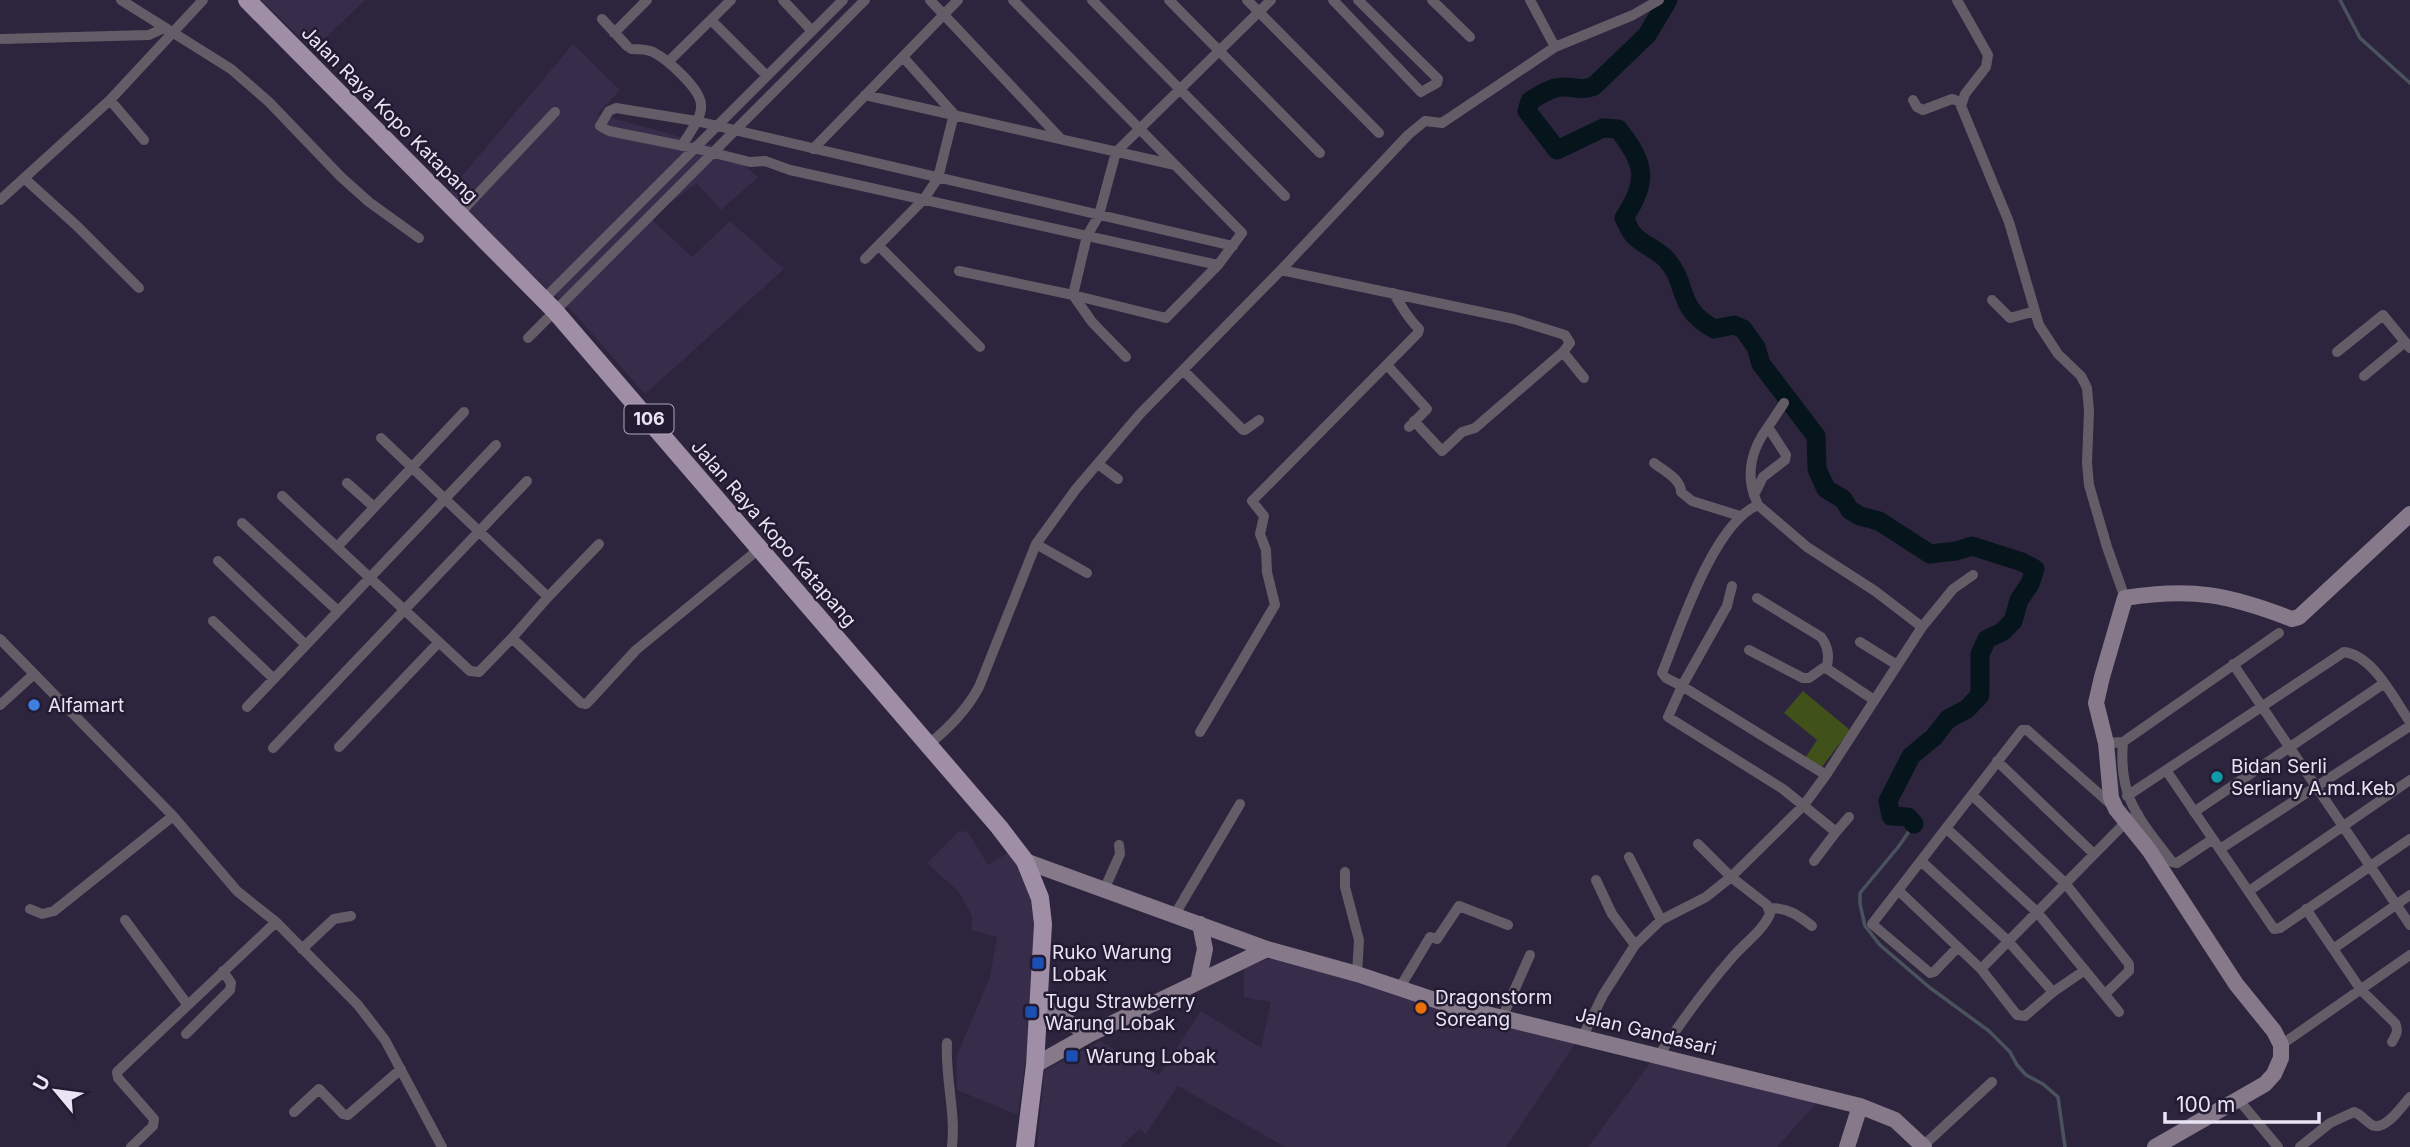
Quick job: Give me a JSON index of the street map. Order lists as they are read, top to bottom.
{
  "streets": {
    "main road": ["Jalan Raya Kopo Katapang", "106"],
    "street": ["Jalan Gandasari"]
  },
  "crossings": [
    ["Jalan Raya Kopo Katapang", "106"],
    ["Jalan Raya Kopo Katapang", "Jalan Gandasari"],
    ["106", "Jalan Gandasari"]
  ],
  "places": {
    "other": ["Alfamart", "Bidan Serli Serliany A.md.Keb", "Dragonstorm Soreang"],
    "transit": ["Ruko Warung Lobak", "Tugu Strawberry Warung Lobak", "Warung Lobak"]
  },
  "scale_bar": "100 m",
  "north": "top left"
}
